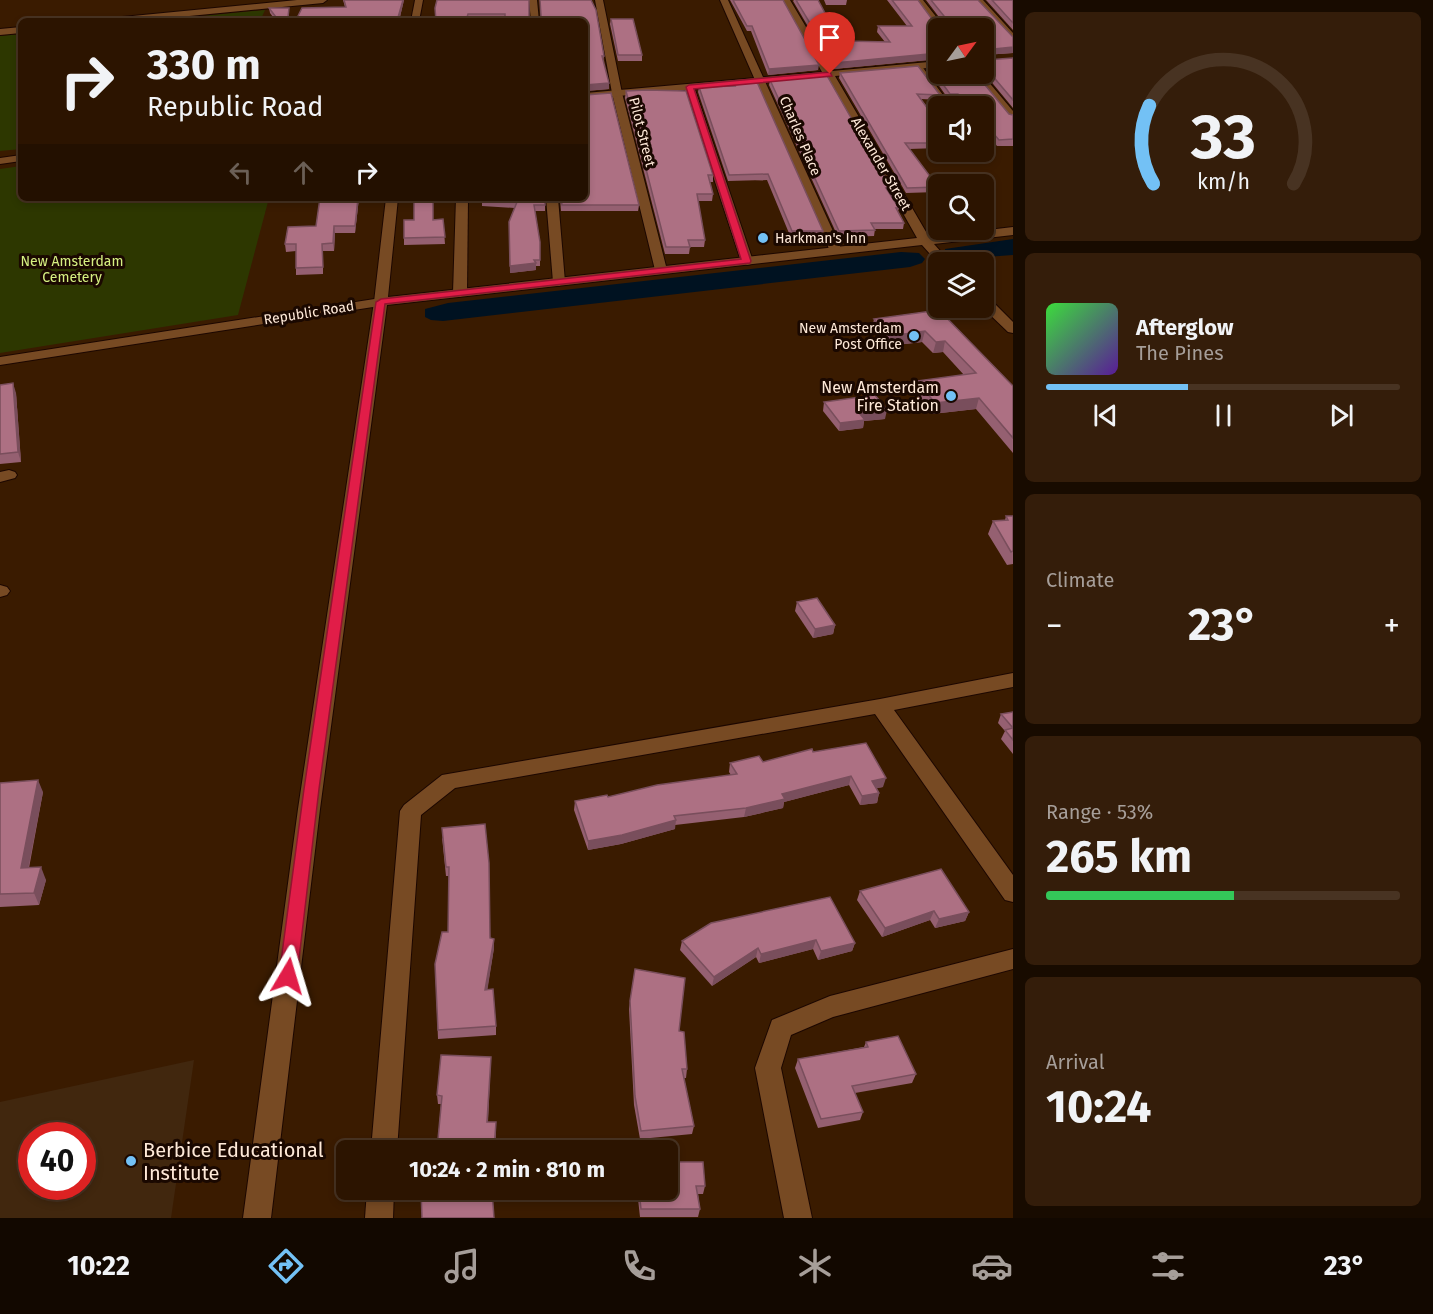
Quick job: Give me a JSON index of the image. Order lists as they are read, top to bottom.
{
  "streets": {
    "street": [
      "Pilot Street",
      "Charles Place",
      "Alexander Street",
      "Republic Road"
    ]
  },
  "crossings": [
    ["Pilot Street", "Republic Road"],
    ["Charles Place", "Republic Road"],
    ["Alexander Street", "Republic Road"]
  ],
  "parks": ["New Amsterdam Cemetery"],
  "places": [
    "Harkman's Inn",
    "New Amsterdam Post Office",
    "New Amsterdam Fire Station",
    "Berbice Educational Institute"
  ],
  "north": "top right",
  "page": {
    "turn": ["330 m", "Republic Road"],
    "song": ["Afterglow", "The Pines"],
    "tile": [
      "Climate",
      ["Range · 53%", "265 km"],
      ["Arrival", "10:24"]
    ],
    "heat": ["−", "23°", "+"],
    "limit": "40",
    "trip": "10:24 · 2 min · 810 m",
    "tabs": ["10:22", "23°"],
    "gauge": ["33", "km/h"]
  }
}
